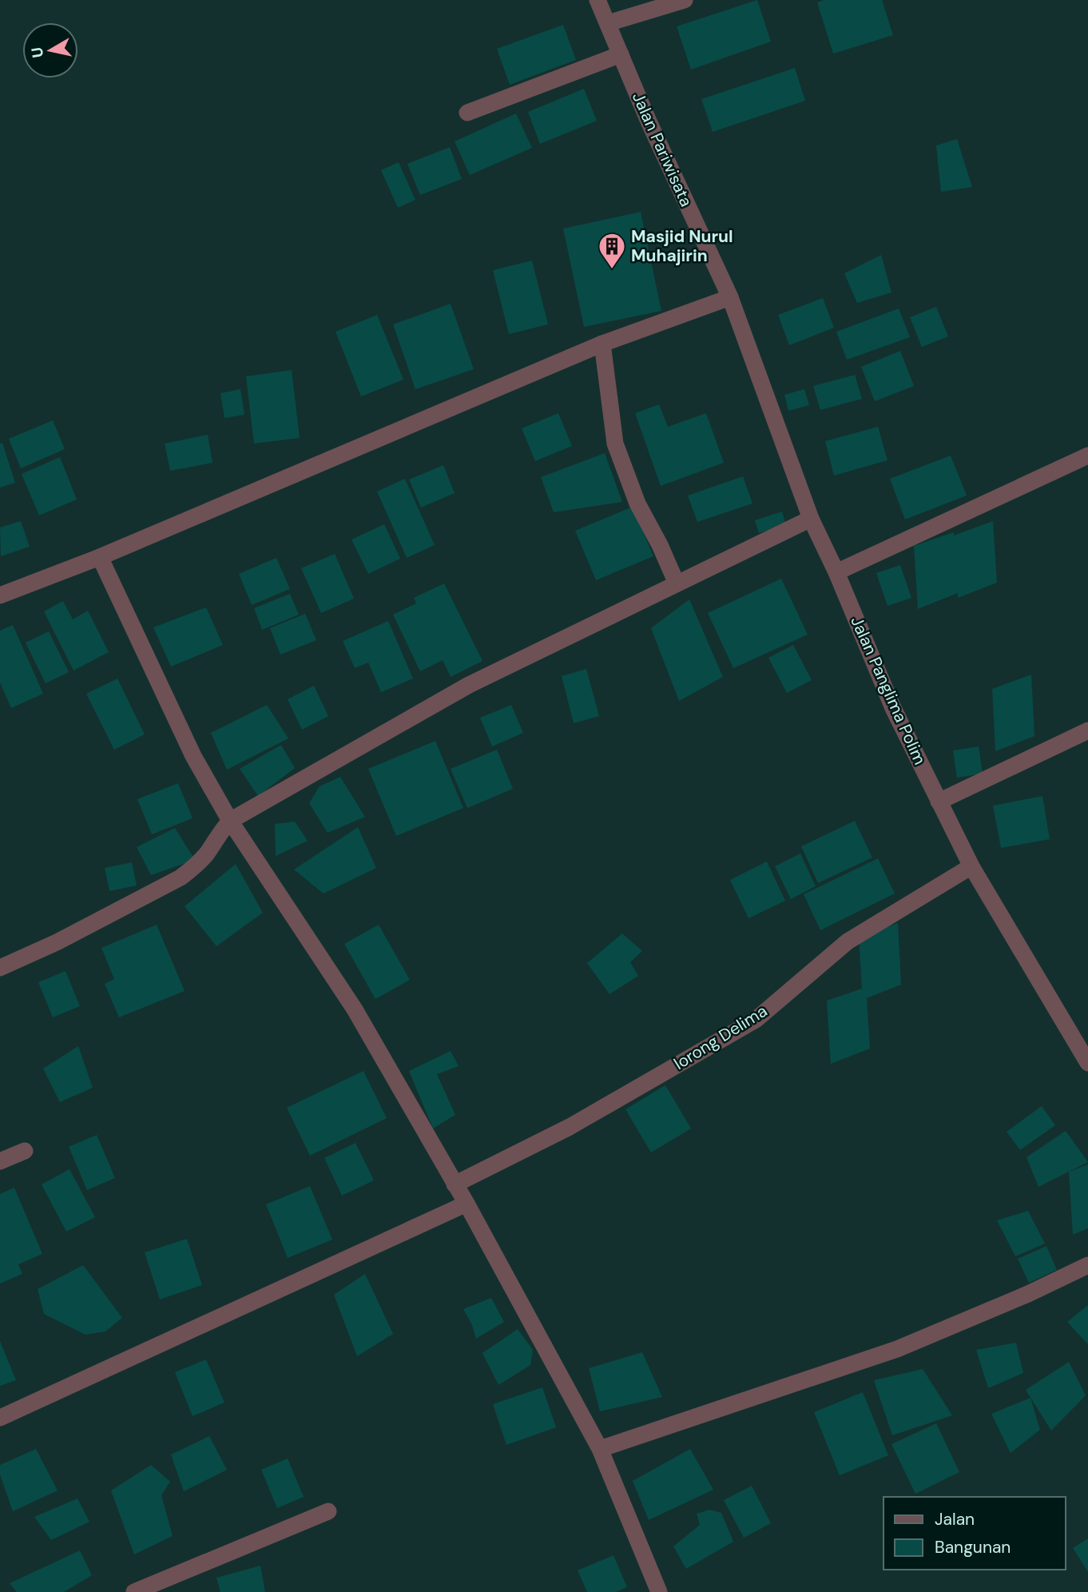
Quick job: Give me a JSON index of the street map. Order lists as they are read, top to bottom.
{
  "streets": {
    "street": ["Jalan Pariwisata", "Jalan Panglima Polim", "lorong Delima"]
  },
  "crossings": [
    ["Jalan Pariwisata", "Jalan Panglima Polim"],
    ["Jalan Panglima Polim", "lorong Delima"]
  ],
  "places": {
    "building": ["Masjid Nurul Muhajirin"]
  },
  "legend": ["Jalan", "Bangunan"],
  "north": "left"
}
